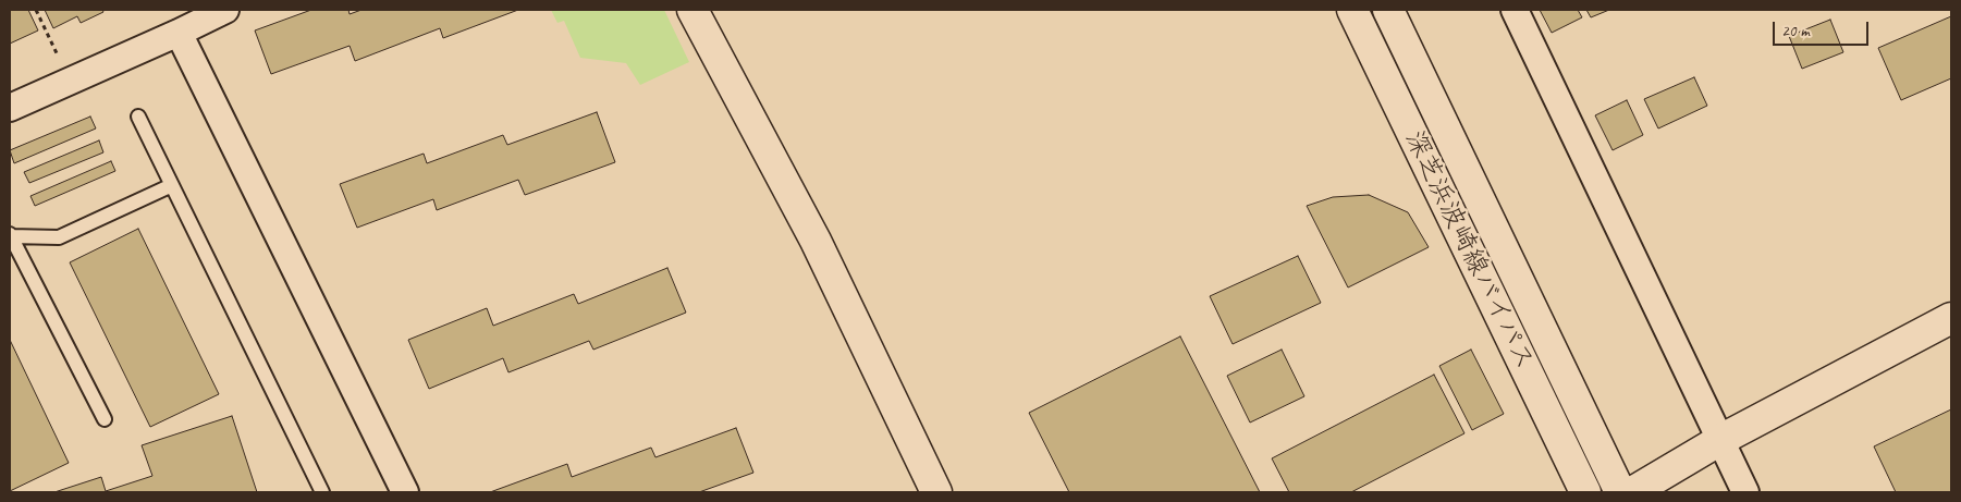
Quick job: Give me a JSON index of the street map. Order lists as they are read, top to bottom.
{
  "streets": {
    "main road": ["深芝浜波崎線バイパス"]
  },
  "scale_bar": "20 m"
}
